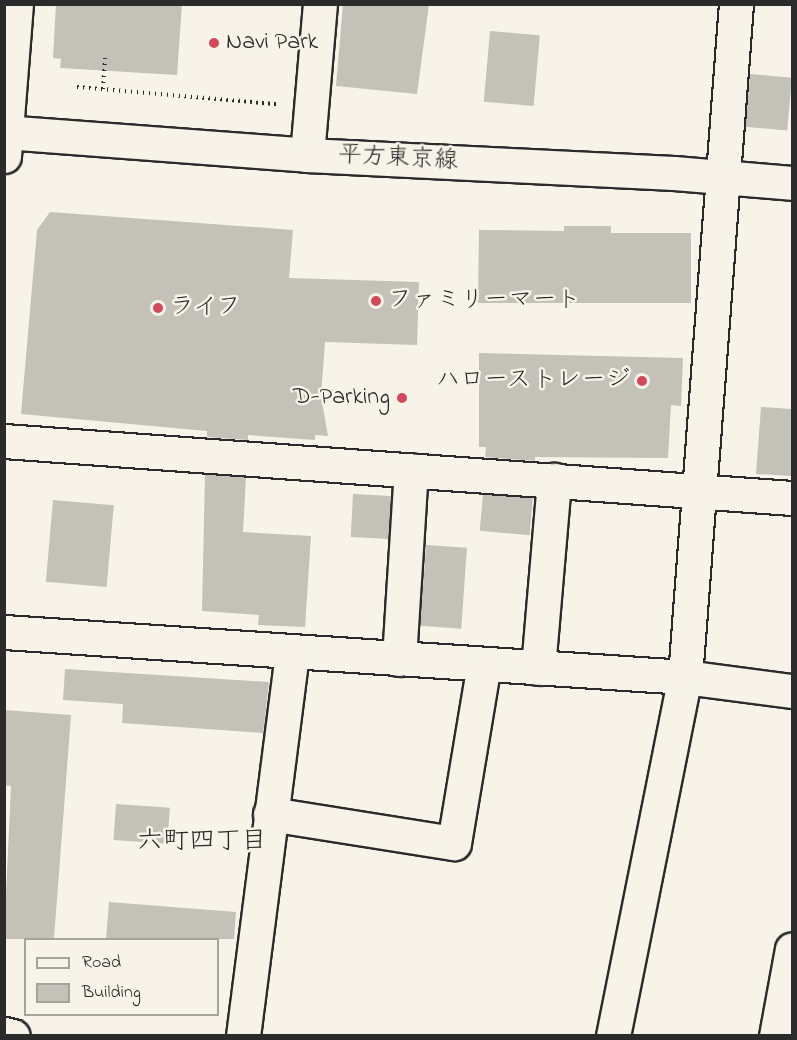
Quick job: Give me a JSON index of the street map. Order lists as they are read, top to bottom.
{
  "streets": {
    "street": ["平方東京線"]
  },
  "districts": ["六町四丁目"],
  "places": [
    "Navi Park",
    "ファミリーマート",
    "ライフ",
    "ハローストレージ",
    "D-Parking"
  ],
  "legend": ["Road", "Building"]
}
